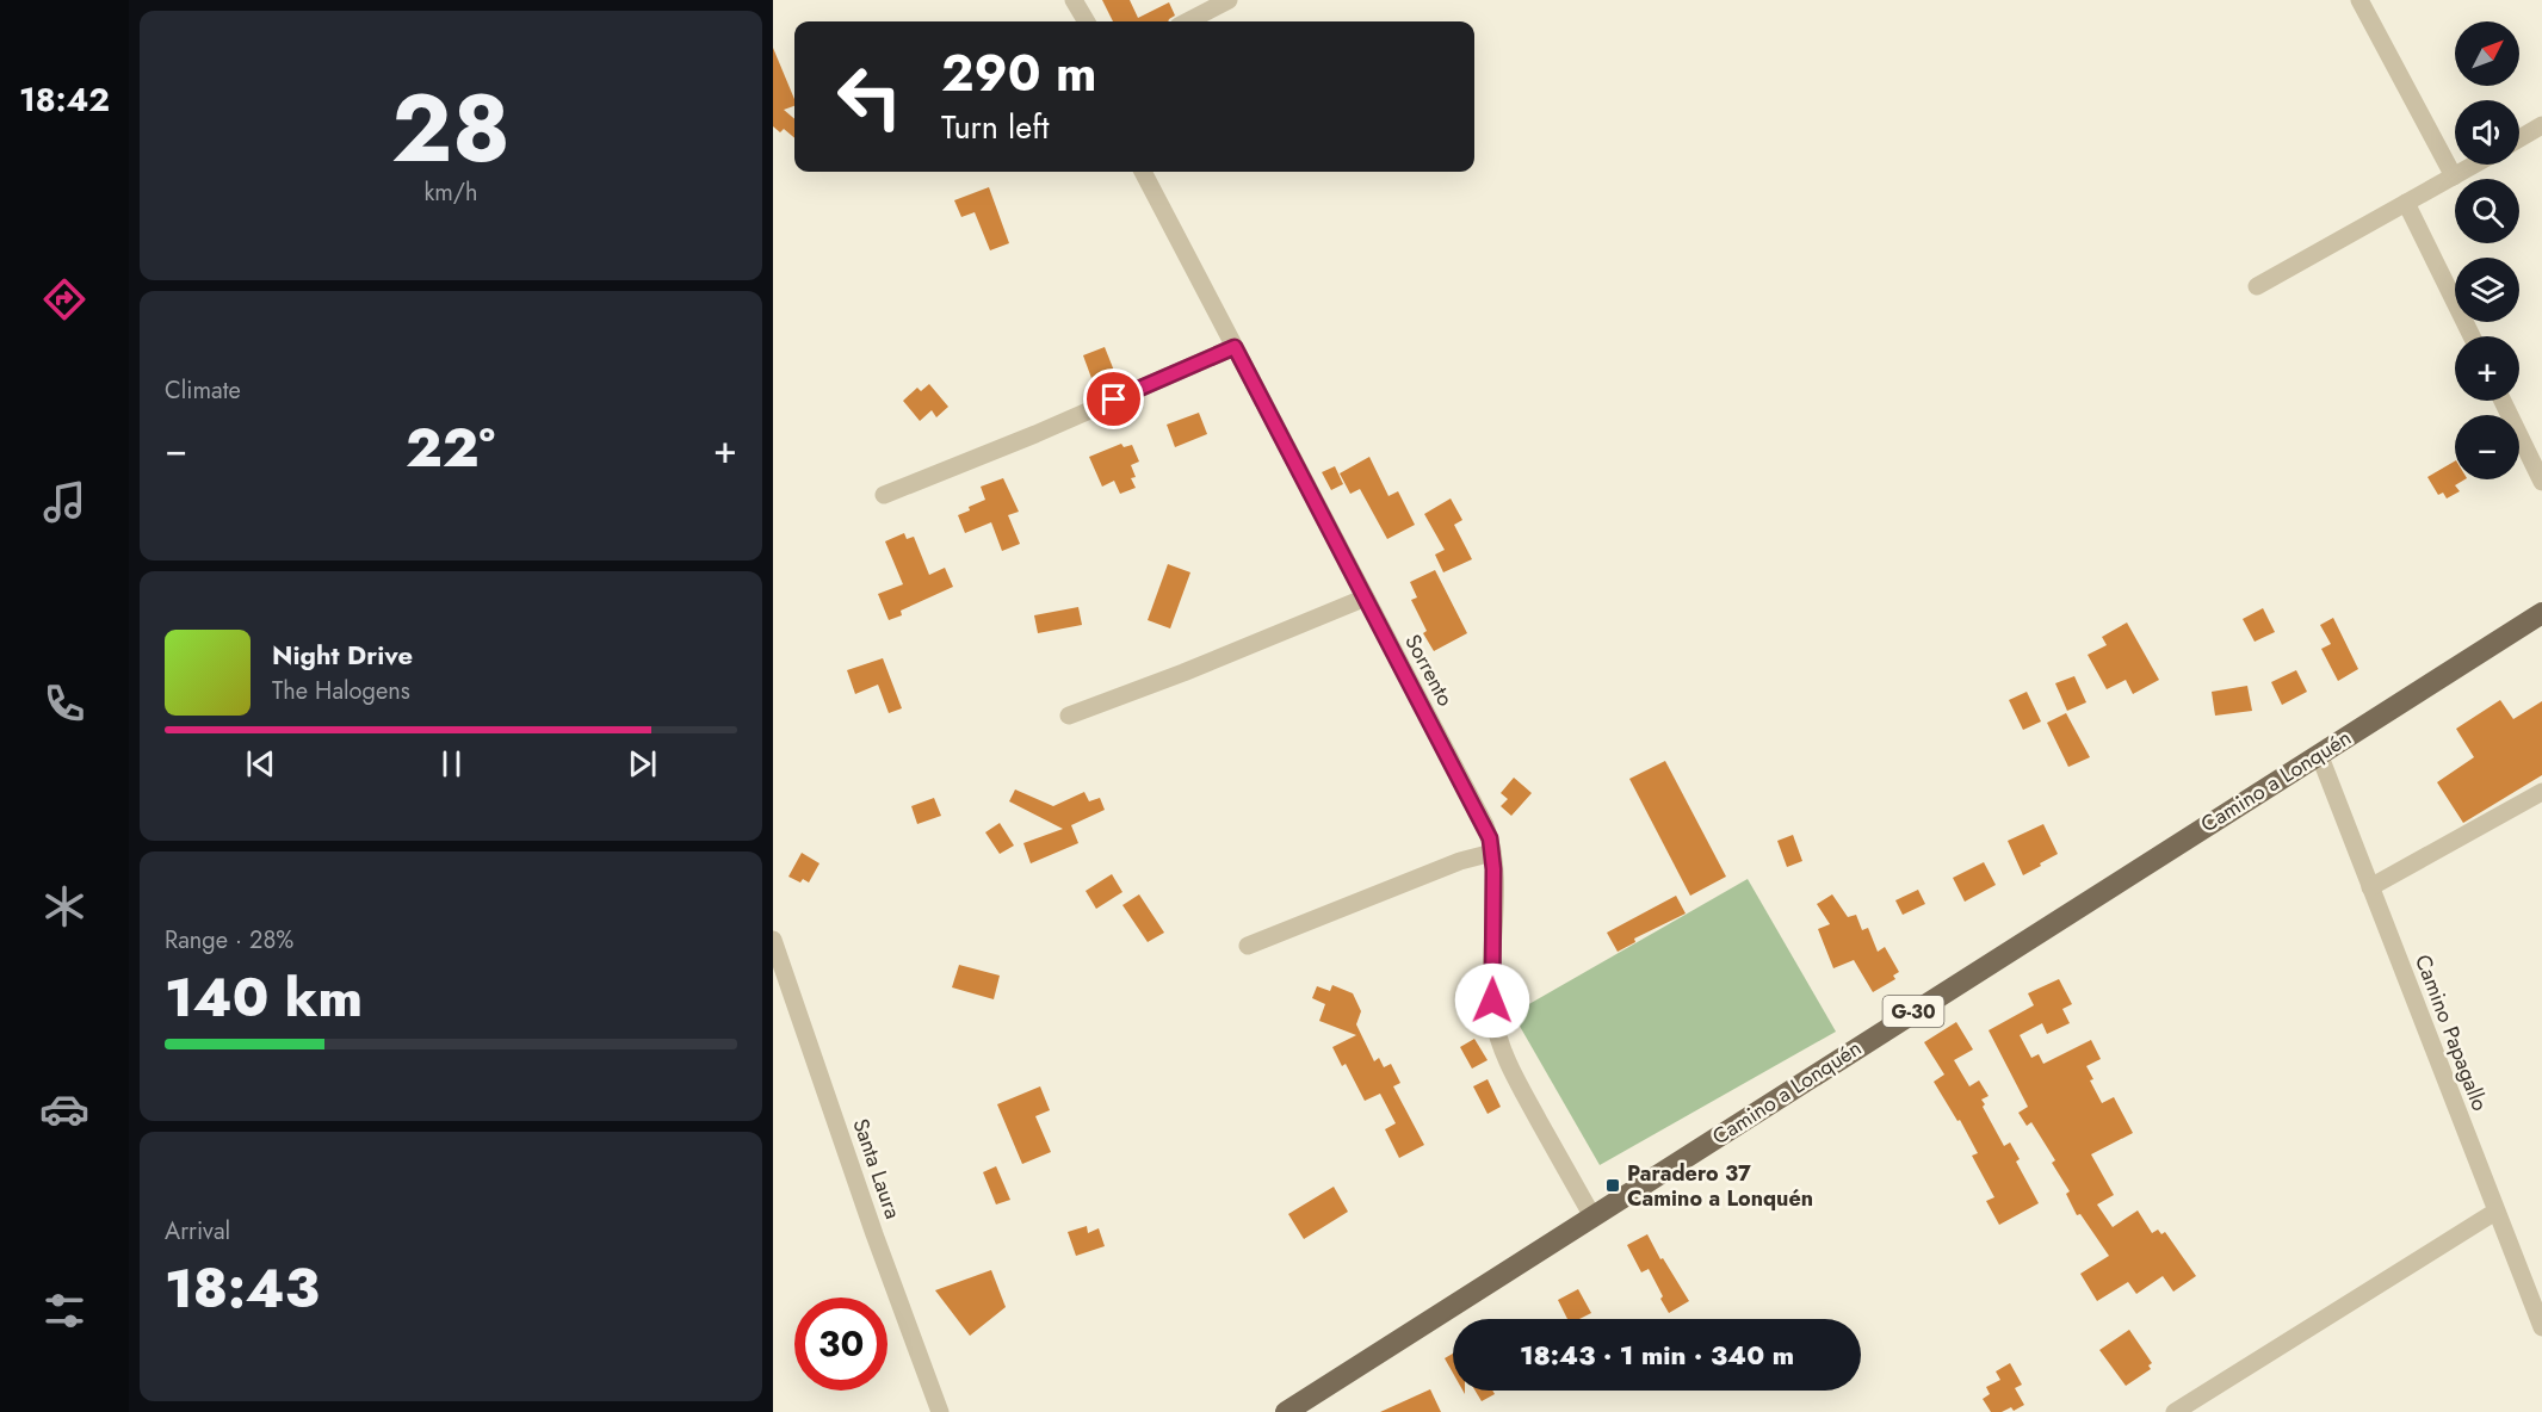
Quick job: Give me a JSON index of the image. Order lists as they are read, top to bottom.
{
  "streets": {
    "main road": ["Camino a Lonquén", "G-30"],
    "street": ["Sorrento", "Camino Papagallo", "Santa Laura"]
  },
  "crossings": [
    ["Sorrento", "Camino a Lonquén"],
    ["Camino a Lonquén", "Camino Papagallo"]
  ],
  "places": {
    "transit": ["Paradero 37 Camino a Lonquén"]
  },
  "north": "top right",
  "page": {
    "tabs": "18:42",
    "tile": [
      ["28", "km/h"],
      "Climate",
      ["Range · 28%", "140 km"],
      ["Arrival", "18:43"]
    ],
    "map_buttons": ["+", "−"],
    "turn": ["290 m", "Turn left"],
    "heat": ["−", "22°", "+"],
    "song": ["Night Drive", "The Halogens"],
    "limit": "30",
    "trip": "18:43 · 1 min · 340 m"
  }
}
